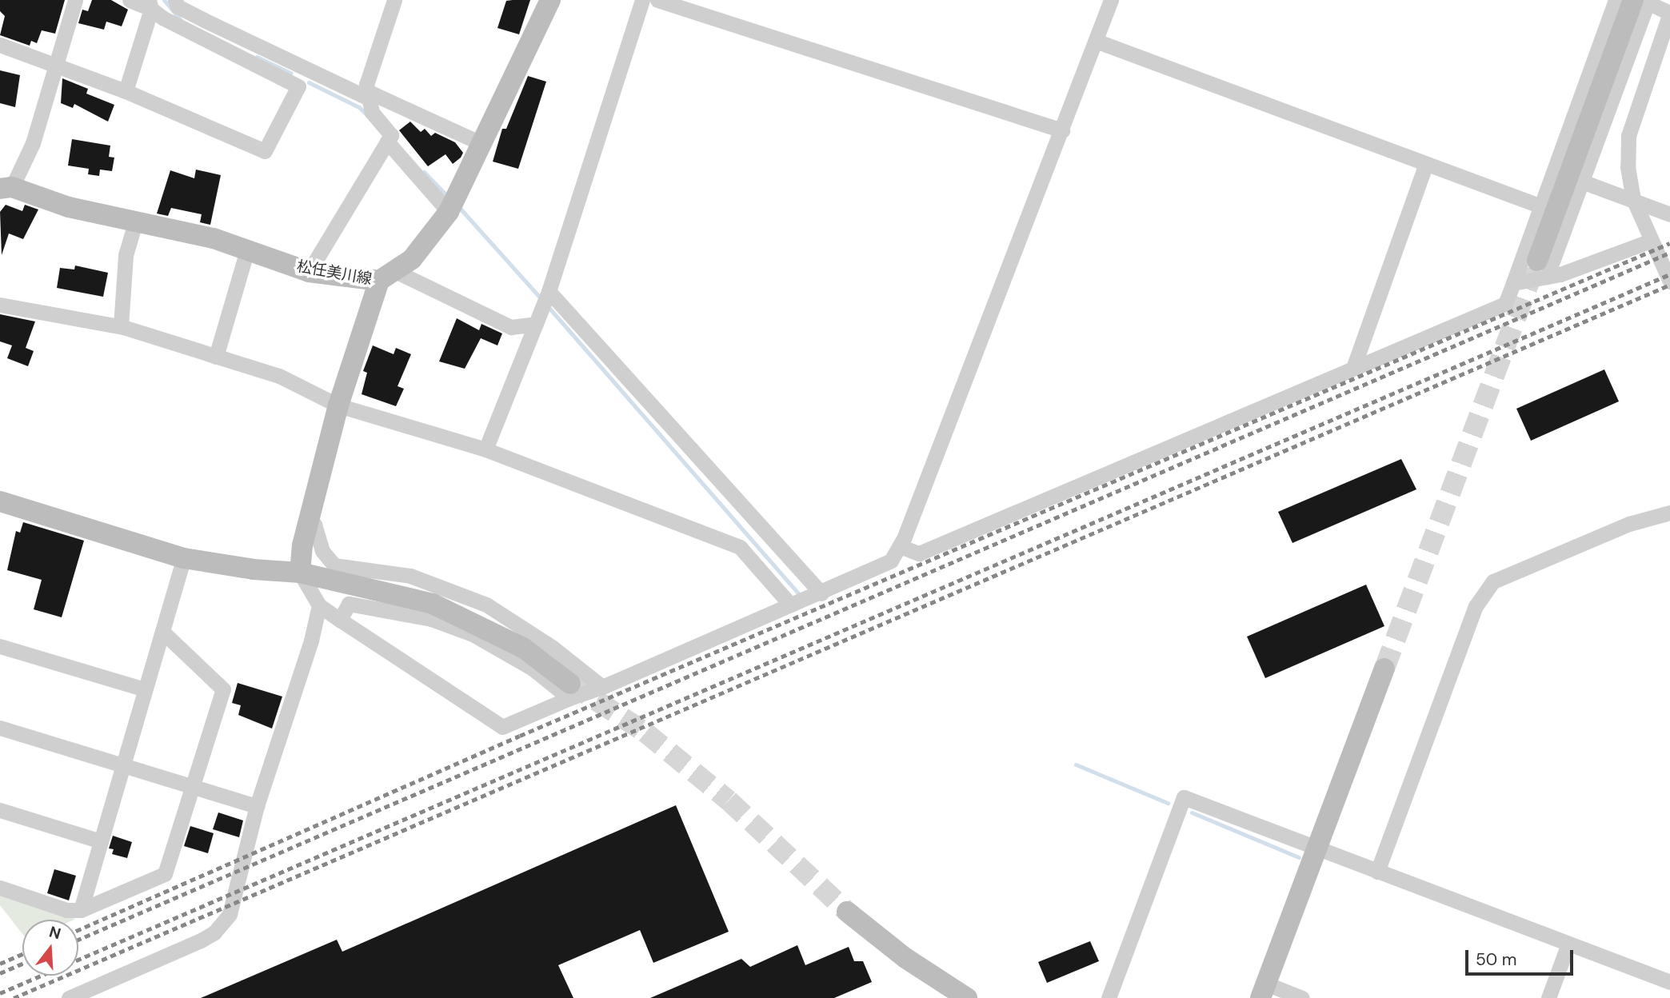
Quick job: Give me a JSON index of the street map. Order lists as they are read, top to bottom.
{
  "streets": {
    "street": ["松任美川線"]
  },
  "scale_bar": "50 m",
  "north": "top"
}
